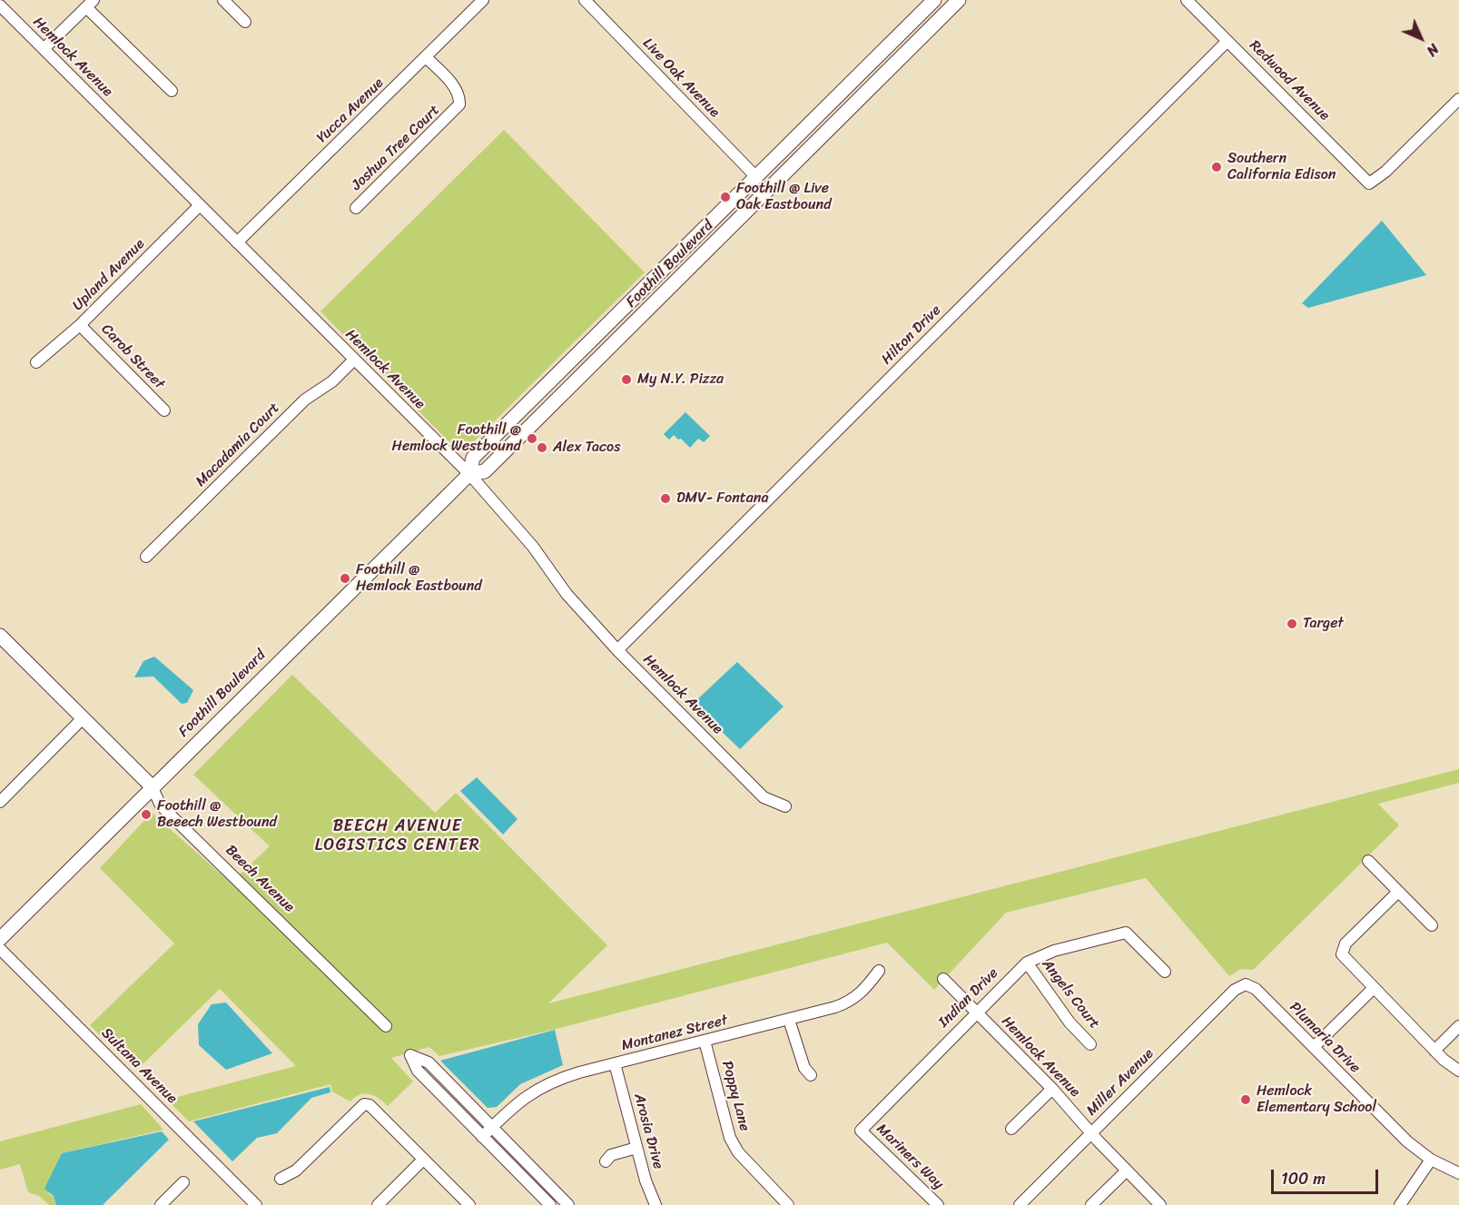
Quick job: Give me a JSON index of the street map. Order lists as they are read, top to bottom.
{
  "streets": {
    "main road": ["Foothill Boulevard", "Beech Avenue"],
    "street": [
      "Hemlock Avenue",
      "Live Oak Avenue",
      "Redwood Avenue",
      "Yucca Avenue",
      "Joshua Tree Court",
      "Upland Avenue",
      "Hilton Drive",
      "Carob Street",
      "Macadamia Court",
      "Angels Court",
      "Indian Drive",
      "Montanez Street",
      "Plumaria Drive",
      "Sultana Avenue",
      "Miller Avenue",
      "Poppy Lane",
      "Arosia Drive",
      "Mariners Way"
    ]
  },
  "crossings": [
    ["Hemlock Avenue", "Yucca Avenue"],
    ["Hemlock Avenue", "Foothill Boulevard"],
    ["Hemlock Avenue", "Upland Avenue"],
    ["Hemlock Avenue", "Hilton Drive"],
    ["Hemlock Avenue", "Macadamia Court"],
    ["Hemlock Avenue", "Indian Drive"],
    ["Hemlock Avenue", "Miller Avenue"],
    ["Live Oak Avenue", "Foothill Boulevard"],
    ["Redwood Avenue", "Hilton Drive"],
    ["Yucca Avenue", "Joshua Tree Court"],
    ["Foothill Boulevard", "Beech Avenue"],
    ["Upland Avenue", "Carob Street"],
    ["Angels Court", "Indian Drive"],
    ["Indian Drive", "Mariners Way"],
    ["Montanez Street", "Poppy Lane"],
    ["Montanez Street", "Arosia Drive"],
    ["Plumaria Drive", "Miller Avenue"]
  ],
  "districts": ["BEECH AVENUE LOGISTICS CENTER"],
  "places": [
    "Southern California Edison",
    "Foothill @ Live Oak Eastbound",
    "My N.Y. Pizza",
    "Foothill @ Hemlock Westbound",
    "Alex Tacos",
    "DMV- Fontana",
    "Foothill @ Hemlock Eastbound",
    "Target",
    "Foothill @ Beeech Westbound",
    "Hemlock Elementary School"
  ],
  "scale_bar": "100 m",
  "north": "bottom right"
}
